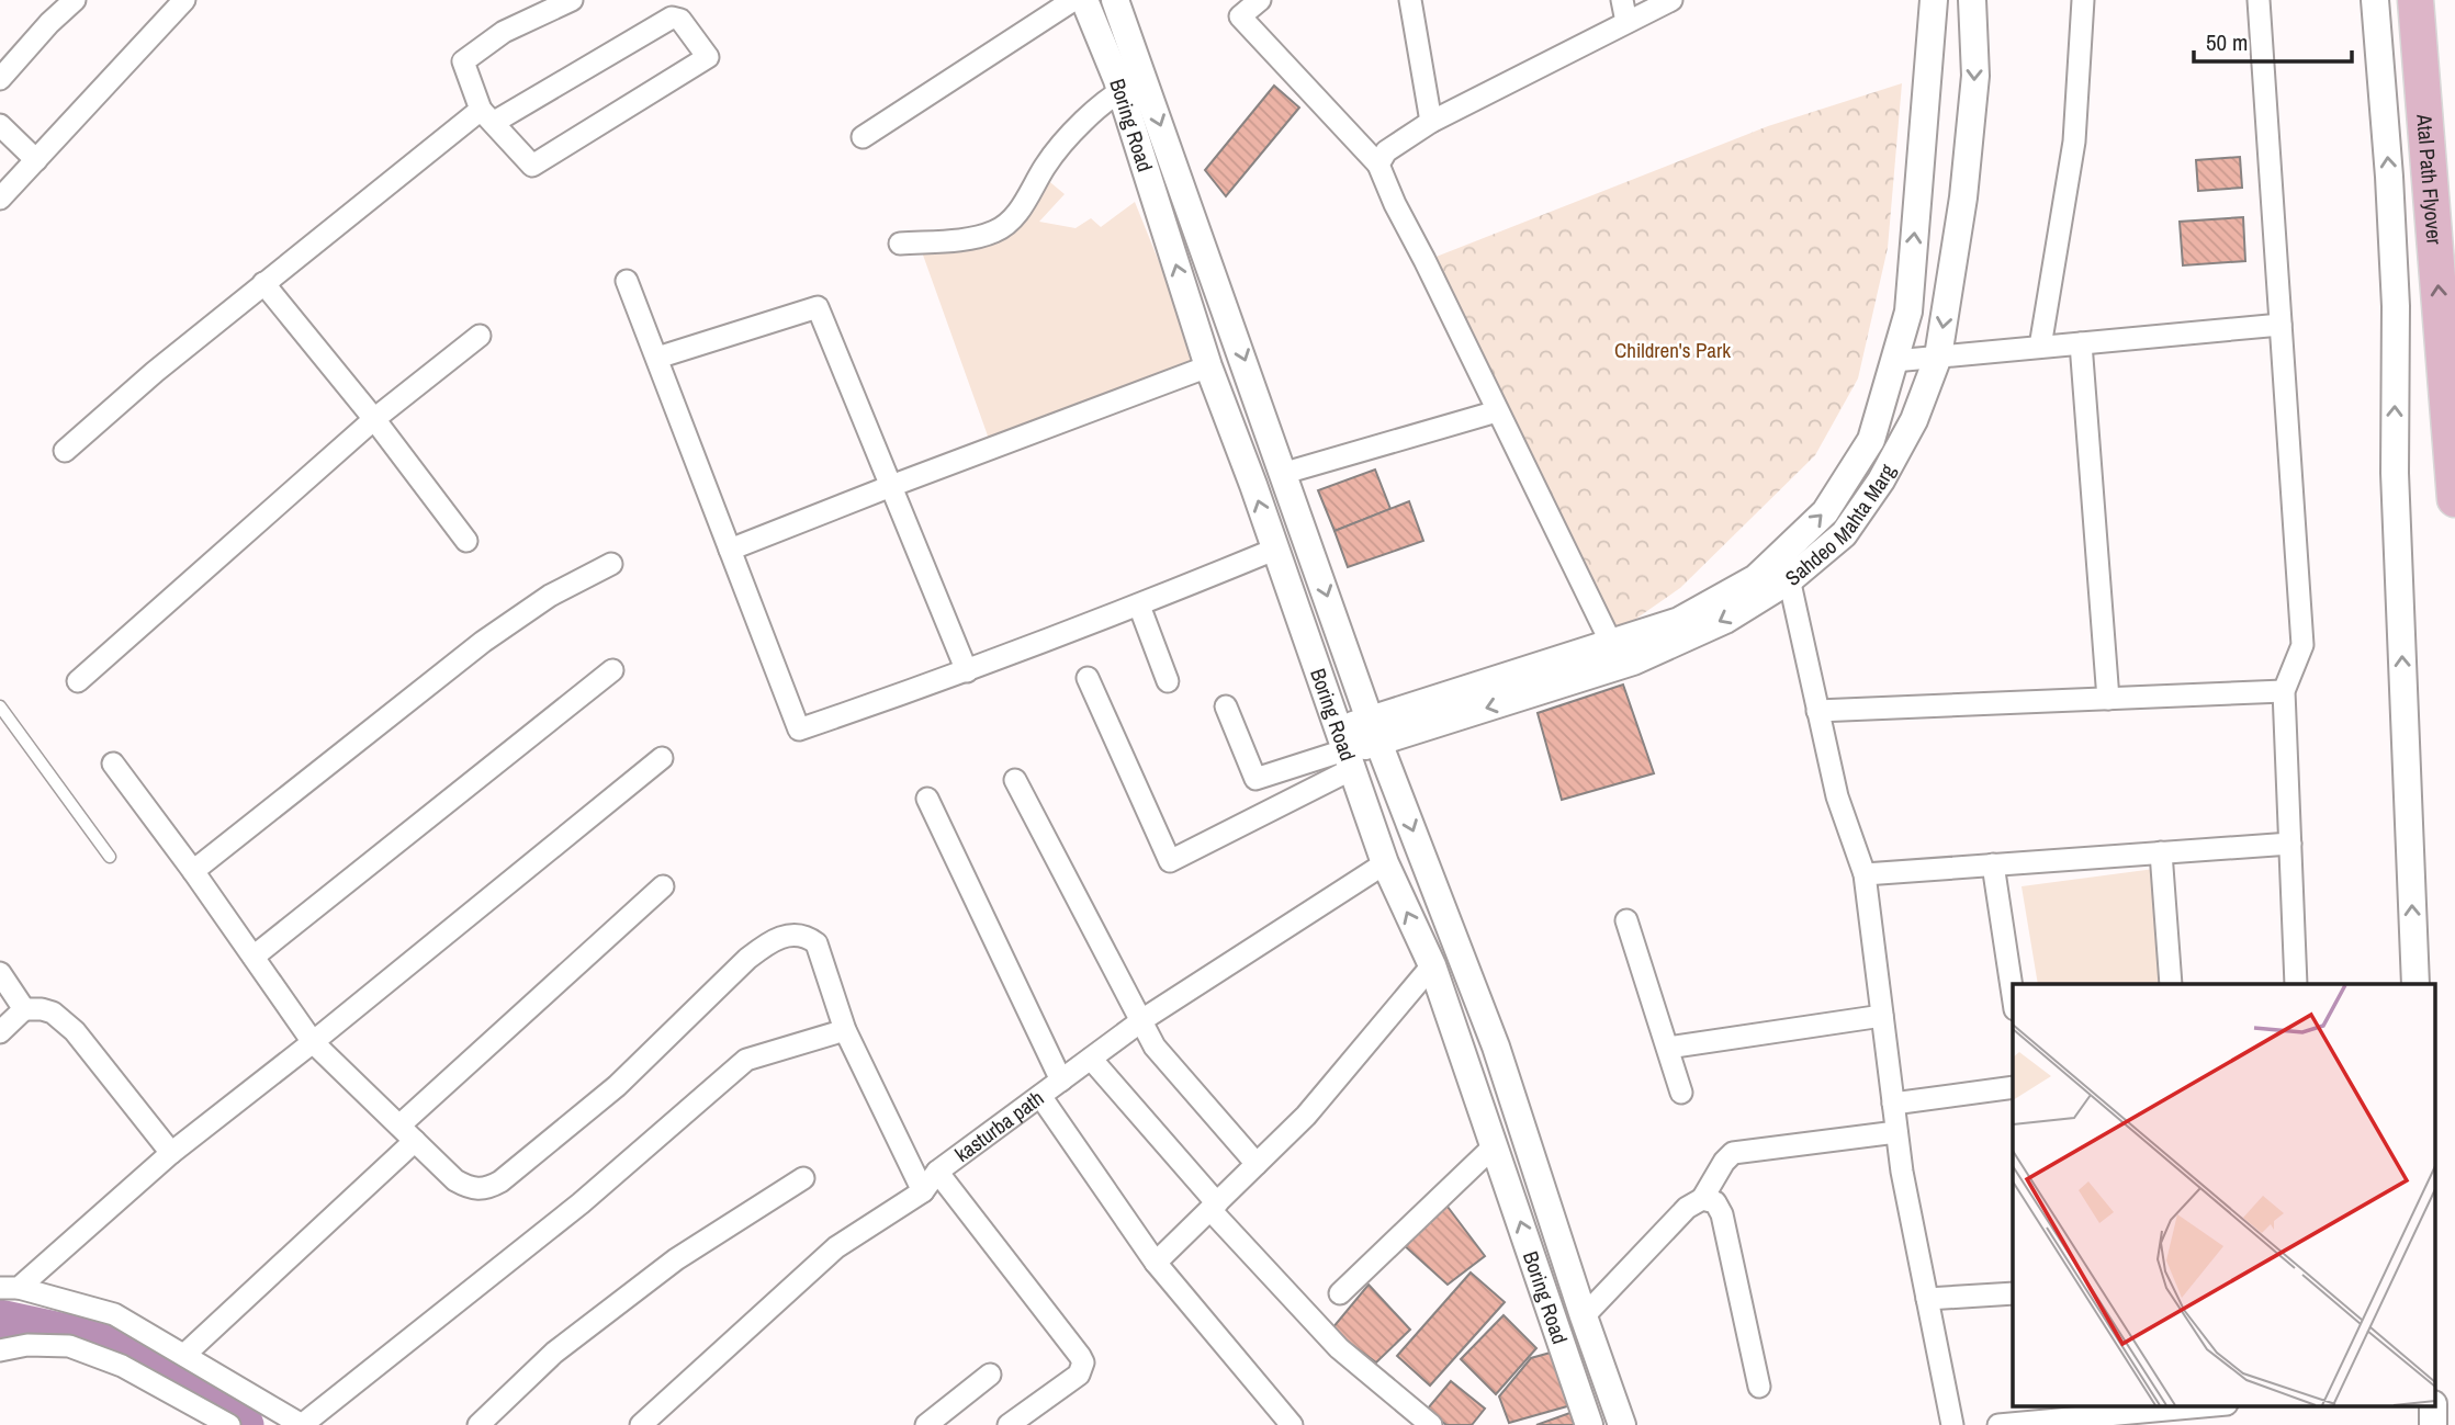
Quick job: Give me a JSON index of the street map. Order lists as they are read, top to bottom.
{
  "streets": {
    "main road": ["Atal Path Flyover"],
    "street": ["Boring Road", "Sahdeo Mahta Marg", "kasturba path"]
  },
  "crossings": [
    ["Boring Road", "Sahdeo Mahta Marg"],
    ["Boring Road", "kasturba path"]
  ],
  "one_way": ["Atal Path Flyover"],
  "parks": ["Children's Park"],
  "scale_bar": "50 m"
}
